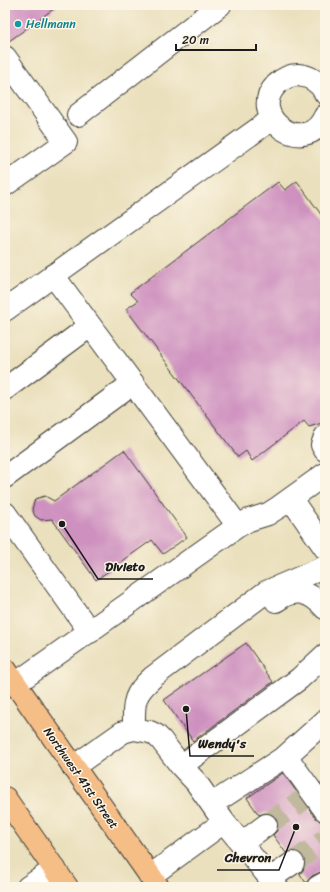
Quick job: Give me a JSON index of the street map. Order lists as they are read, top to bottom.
{
  "streets": {
    "main road": ["Northwest 41st Street"]
  },
  "places": [
    "Hellmann",
    "Divieto",
    "Wendy's",
    "Chevron"
  ],
  "scale_bar": "20 m"
}
